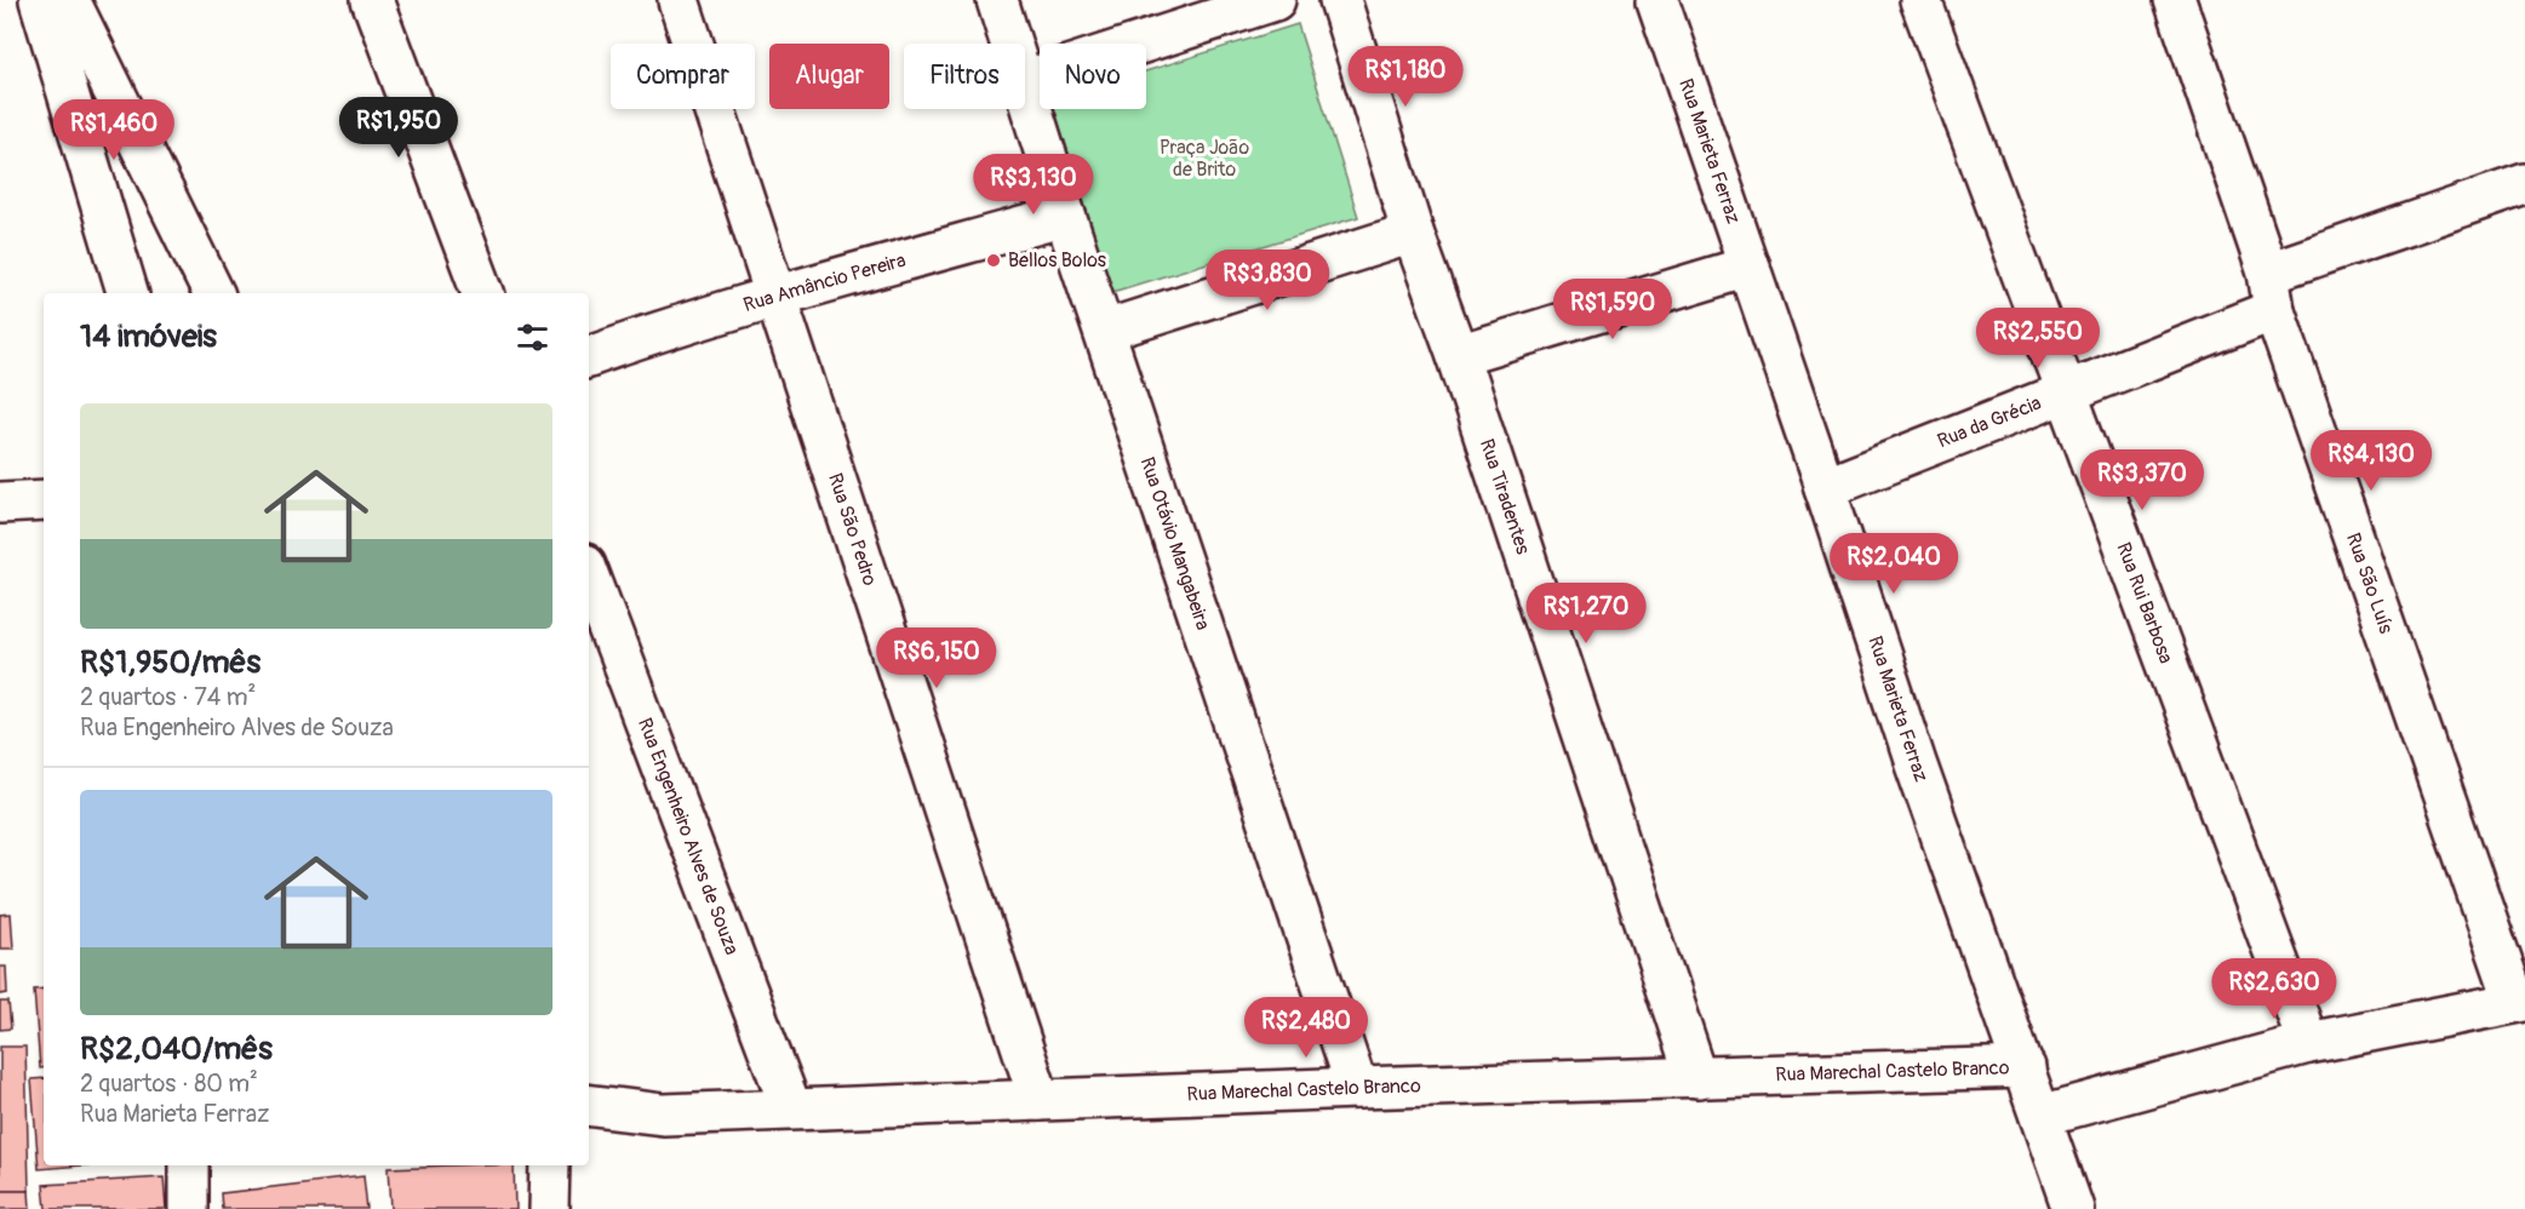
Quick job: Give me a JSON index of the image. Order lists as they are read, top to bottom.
{
  "streets": {
    "street": [
      "Rua Marieta Ferraz",
      "Rua Amâncio Pereira",
      "Rua da Grécia",
      "Rua Tiradentes",
      "Rua São Pedro",
      "Rua Otávio Mangabeira",
      "Rua São Luís",
      "Rua Rui Barbosa",
      "Rua Engenheiro Alves de Souza",
      "Rua Marechal Castelo Branco"
    ]
  },
  "crossings": [
    ["Rua Marieta Ferraz", "Rua da Grécia"],
    ["Rua Marieta Ferraz", "Rua Marechal Castelo Branco"],
    ["Rua Amâncio Pereira", "Rua São Pedro"],
    ["Rua Amâncio Pereira", "Rua Otávio Mangabeira"],
    ["Rua da Grécia", "Rua São Luís"],
    ["Rua da Grécia", "Rua Rui Barbosa"],
    ["Rua Tiradentes", "Rua Marechal Castelo Branco"],
    ["Rua São Pedro", "Rua Marechal Castelo Branco"],
    ["Rua Otávio Mangabeira", "Rua Marechal Castelo Branco"],
    ["Rua Engenheiro Alves de Souza", "Rua Marechal Castelo Branco"]
  ],
  "parks": ["Praça João de Brito"],
  "places": ["Bellos Bolos"],
  "page": {
    "chip": [
      "Comprar",
      "Alugar",
      "Filtros",
      "Novo"
    ],
    "price": [
      "R$1,180",
      "R$1,950",
      "R$1,460",
      "R$3,130",
      "R$3,830",
      "R$1,590",
      "R$2,550",
      "R$4,130",
      "R$3,370",
      "R$2,040",
      "R$1,270",
      "R$6,150",
      "R$2,630",
      "R$2,480"
    ],
    "heading": "14 imóveis",
    "list": [
      {
        "name": "R$1,950/mês",
        "note": "2 quartos · 74 m² · Rua Engenheiro Alves de Souza"
      },
      {
        "name": "R$2,040/mês",
        "note": "2 quartos · 80 m² · Rua Marieta Ferraz"
      }
    ]
  }
}
